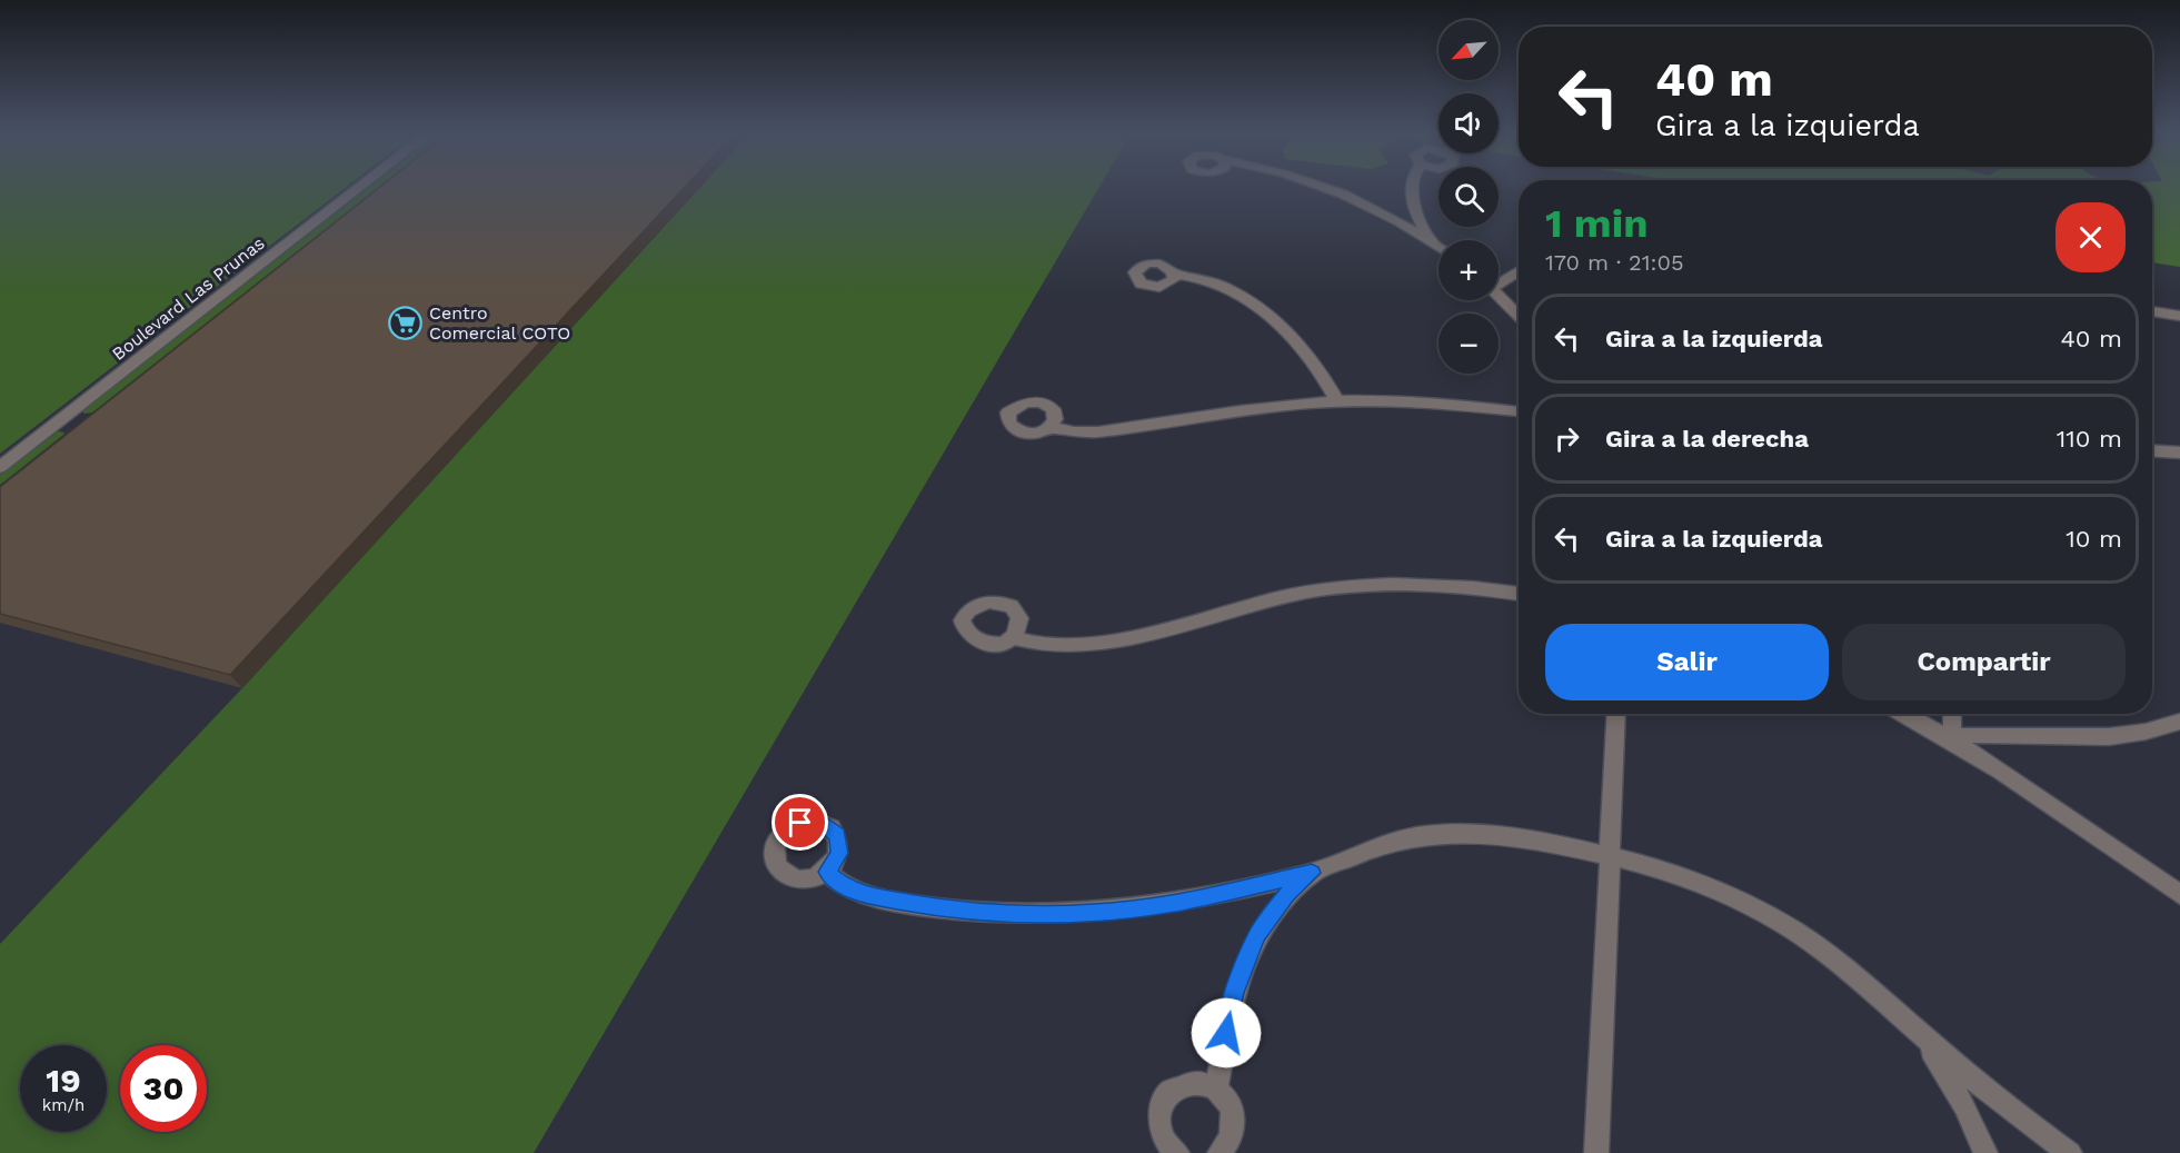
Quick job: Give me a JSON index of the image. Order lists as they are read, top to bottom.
{
  "streets": {
    "street": ["Boulevard Las Prunas"]
  },
  "places": {
    "supermarket": ["Centro Comercial COTO"]
  },
  "north": "bottom left",
  "page": {
    "map_buttons": ["+", "−"],
    "turn": ["40 m", "Gira a la izquierda"],
    "heading": ["1 min", "170 m · 21:05"],
    "list": [
      {
        "name": "Gira a la izquierda",
        "value": "40 m"
      },
      {
        "name": "Gira a la derecha",
        "value": "110 m"
      },
      {
        "name": "Gira a la izquierda",
        "value": "10 m"
      }
    ],
    "buttons": ["Salir", "Compartir"],
    "speed": "19 km/h",
    "limit": "30"
  }
}
